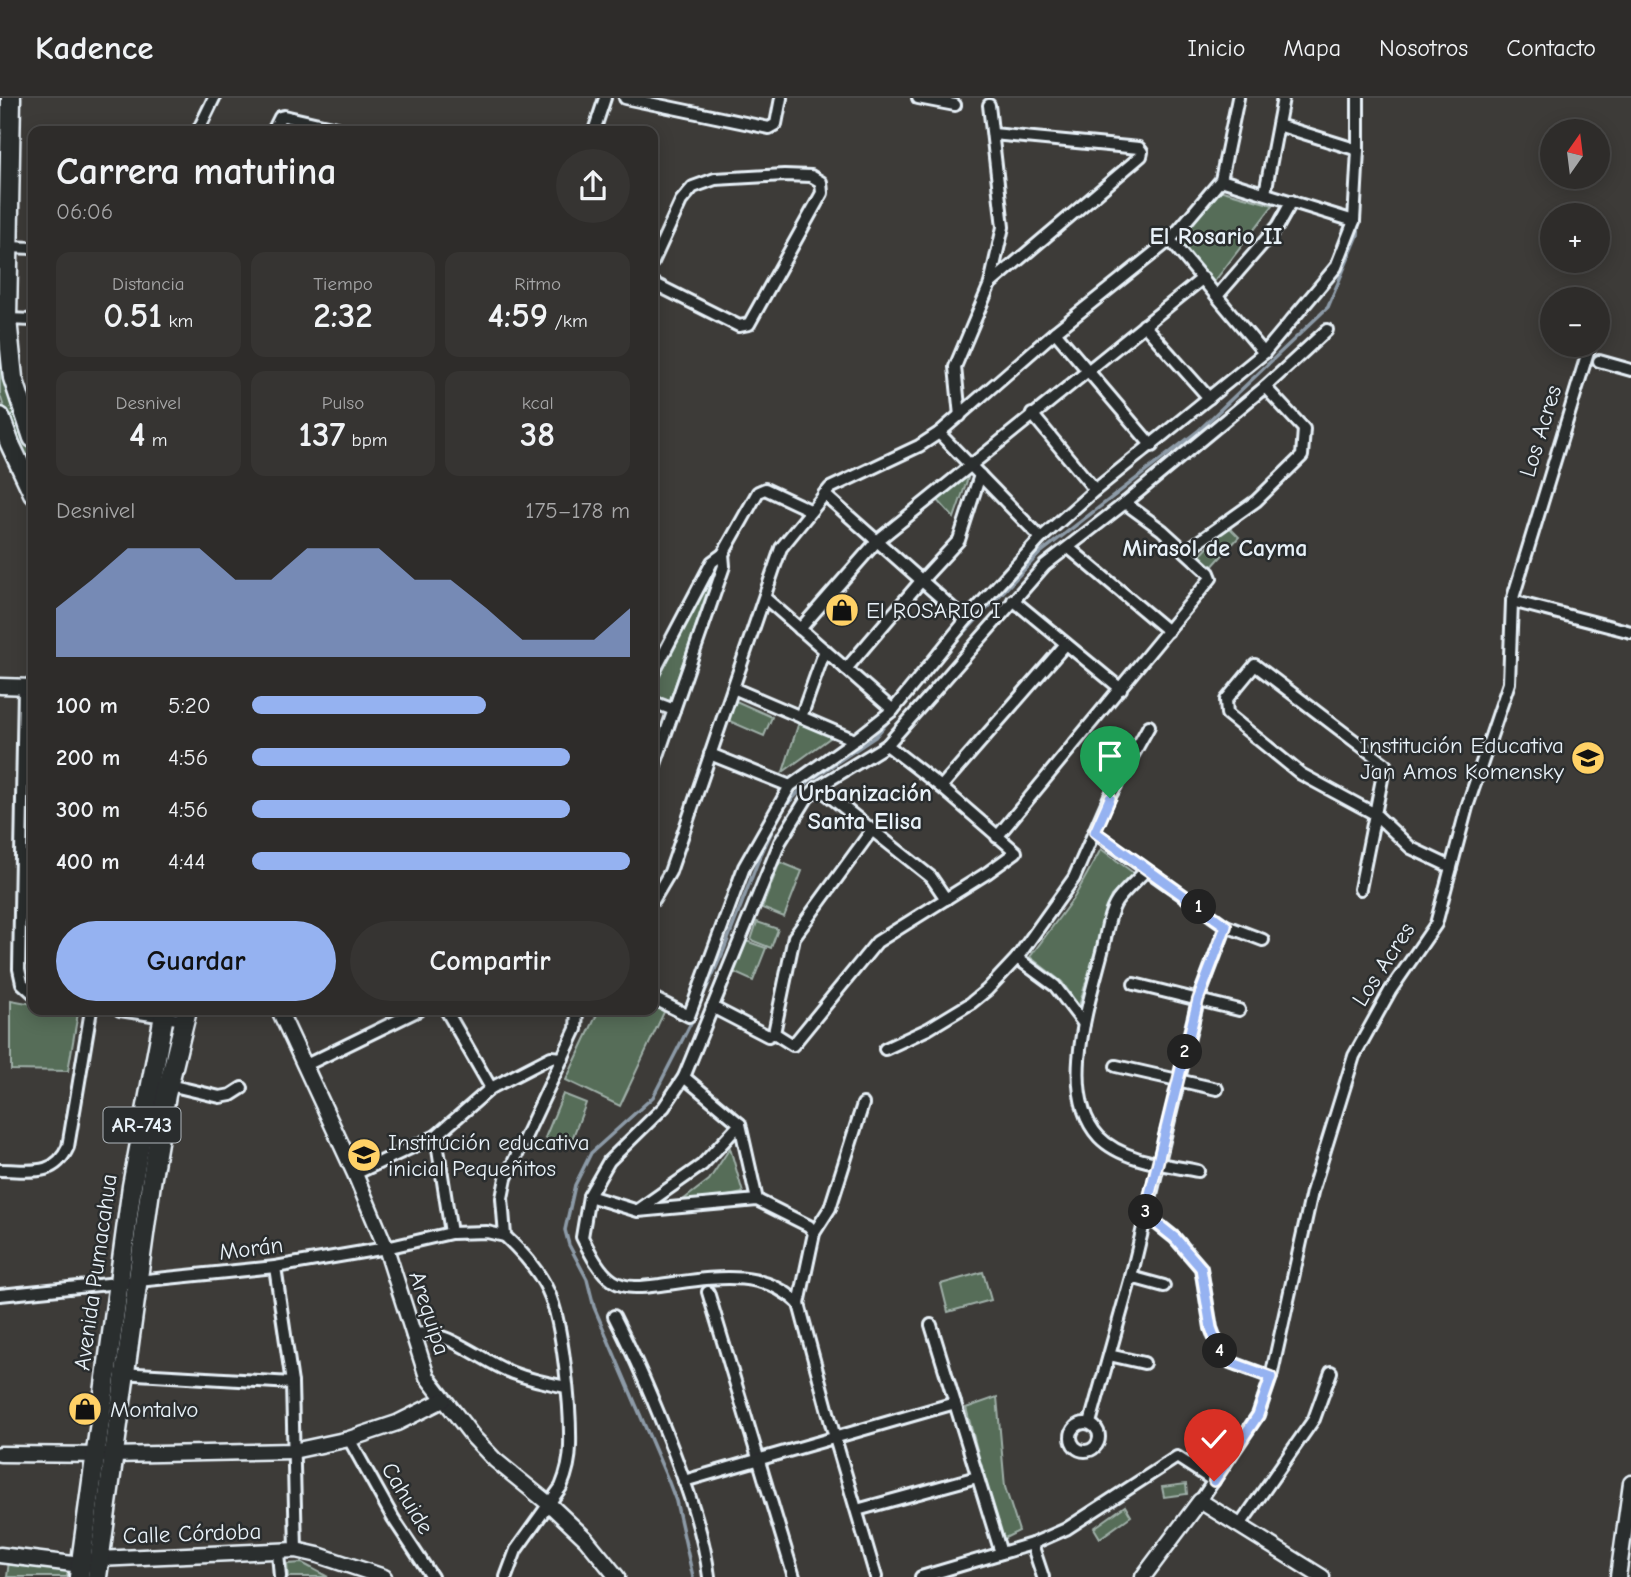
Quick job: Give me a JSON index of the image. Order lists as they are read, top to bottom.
{
  "streets": {
    "main road": ["AR-743", "Avenida Pumacahua"],
    "street": [
      "Los Acres",
      "Morán",
      "Arequipa",
      "Cahuide",
      "Calle Córdoba"
    ]
  },
  "crossings": [
    ["Morán", "Avenida Pumacahua"],
    ["Morán", "Arequipa"],
    ["Avenida Pumacahua", "Calle Córdoba"]
  ],
  "districts": ["El Rosario II", "Mirasol de Cayma", "Urbanización Santa Elisa"],
  "places": {
    "shop": ["El ROSARIO I", "Montalvo"],
    "school or university": ["Institución Educativa Jan Amos Komensky", "Institución educativa inicial Pequeñitos"]
  },
  "north": "top",
  "page": {
    "header": "Kadence",
    "nav": [
      "Inicio",
      "Mapa",
      "Nosotros",
      "Contacto"
    ],
    "map_buttons": ["+", "−"],
    "heading": ["Carrera matutina", "06:06"],
    "stats": [
      ["Distancia", "0.51 km"],
      ["Tiempo", "2:32"],
      ["Ritmo", "4:59 /km"],
      ["Desnivel", "4 m"],
      ["Pulso", "137 bpm"],
      ["kcal", "38"]
    ],
    "chart": ["Desnivel", "175–178 m"],
    "list": [
      {
        "name": "100 m",
        "note": "5:20"
      },
      {
        "name": "200 m",
        "note": "4:56"
      },
      {
        "name": "300 m",
        "note": "4:56"
      },
      {
        "name": "400 m",
        "note": "4:44"
      }
    ],
    "pins": [
      "1",
      "2",
      "3",
      "4"
    ],
    "buttons": ["Guardar", "Compartir"]
  }
}
